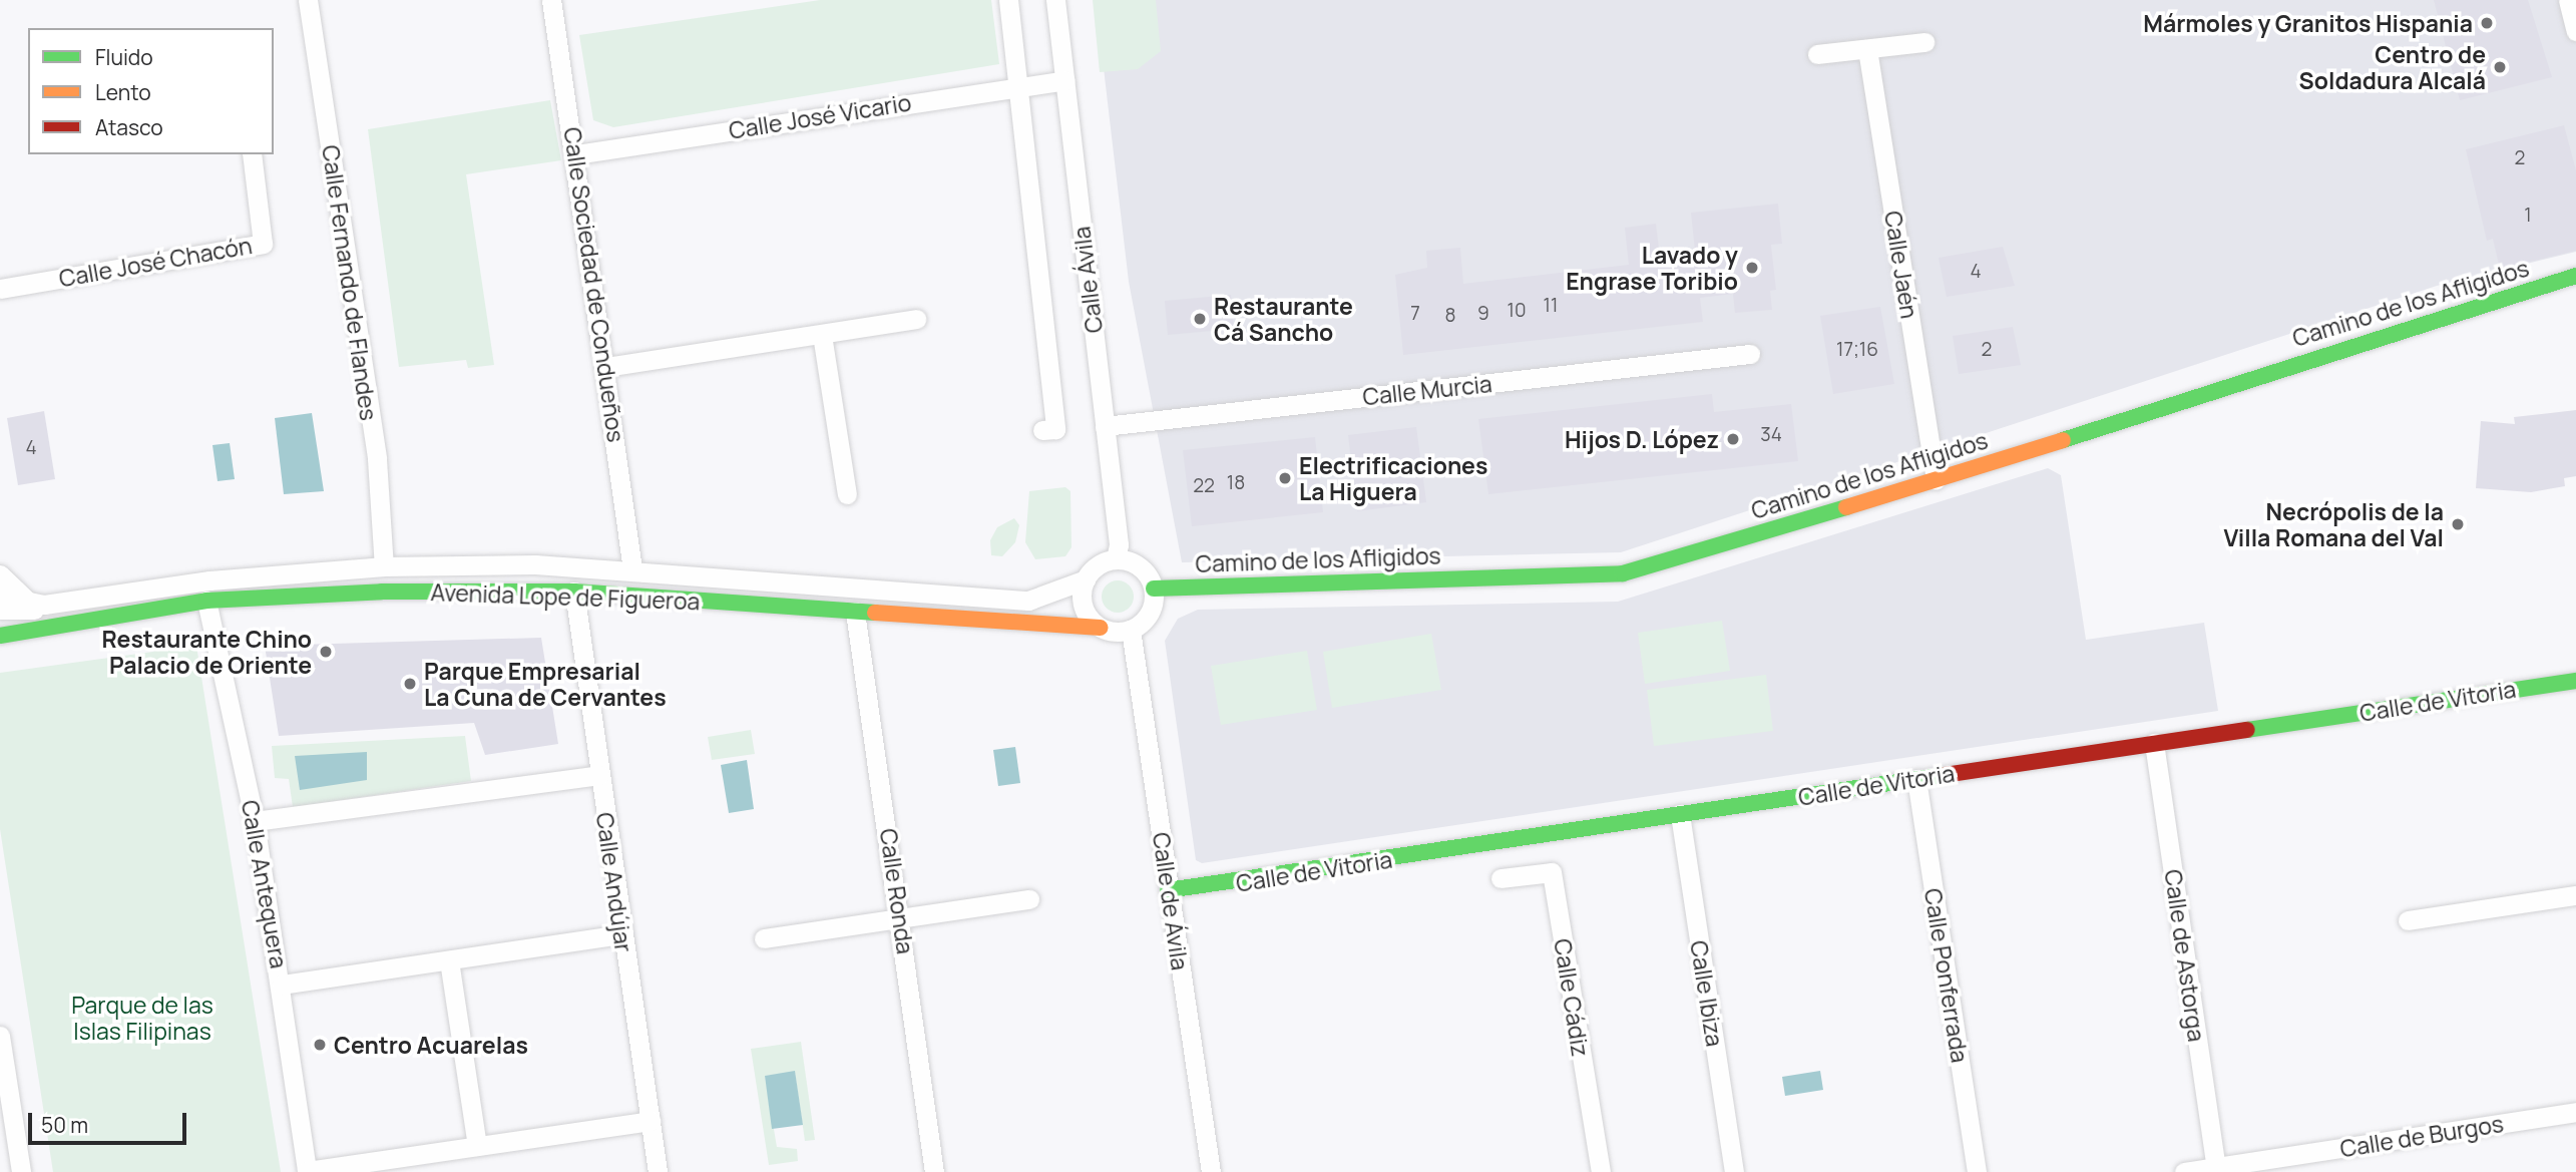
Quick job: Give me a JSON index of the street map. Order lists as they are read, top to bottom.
{
  "streets": {
    "street": [
      "Calle José Vicario",
      "Calle José Chacón",
      "Calle Jaén",
      "Calle Ávila",
      "Calle Fernando de Flandes",
      "Calle Sociedad de Condueños",
      "Camino de los Afligidos",
      "Calle Murcia",
      "Avenida Lope de Figueroa",
      "Calle de Vitoria",
      "Calle Andújar",
      "Calle Antequera",
      "Calle Ronda",
      "Calle de Ávila",
      "Calle de Astorga",
      "Calle Ponferrada",
      "Calle Ibiza",
      "Calle Cádiz",
      "Calle de Burgos"
    ]
  },
  "crossings": [
    ["Calle José Vicario", "Calle Ávila"],
    ["Calle José Vicario", "Calle Sociedad de Condueños"],
    ["Calle Jaén", "Camino de los Afligidos"],
    ["Calle Ávila", "Camino de los Afligidos"],
    ["Calle Ávila", "Calle Murcia"],
    ["Calle Ávila", "Avenida Lope de Figueroa"],
    ["Calle Ávila", "Calle de Ávila"],
    ["Calle Fernando de Flandes", "Avenida Lope de Figueroa"],
    ["Calle Sociedad de Condueños", "Avenida Lope de Figueroa"],
    ["Camino de los Afligidos", "Avenida Lope de Figueroa"],
    ["Camino de los Afligidos", "Calle de Ávila"],
    ["Avenida Lope de Figueroa", "Calle Andújar"],
    ["Avenida Lope de Figueroa", "Calle Antequera"],
    ["Avenida Lope de Figueroa", "Calle Ronda"],
    ["Avenida Lope de Figueroa", "Calle de Ávila"],
    ["Calle de Vitoria", "Calle de Ávila"],
    ["Calle de Vitoria", "Calle de Astorga"],
    ["Calle de Vitoria", "Calle Ponferrada"],
    ["Calle de Vitoria", "Calle Ibiza"],
    ["Calle de Astorga", "Calle de Burgos"]
  ],
  "parks": ["Parque de las Islas Filipinas"],
  "places": [
    "Mármoles y Granitos Hispania",
    "Centro de Soldadura Alcalá",
    "Lavado y Engrase Toribio",
    "Restaurante Cá Sancho",
    "Hijos D. López",
    "Electrificaciones La Higuera",
    "Necrópolis de la Villa Romana del Val",
    "Restaurante Chino Palacio de Oriente",
    "Parque Empresarial La Cuna de Cervantes",
    "Centro Acuarelas"
  ],
  "house_numbers": [
    "2",
    "1",
    "4",
    "11",
    "10",
    "7",
    "9",
    "8",
    "17;16",
    "2",
    "34",
    "4",
    "18",
    "22"
  ],
  "legend": ["Fluido", "Lento", "Atasco"],
  "scale_bar": "50 m"
}
